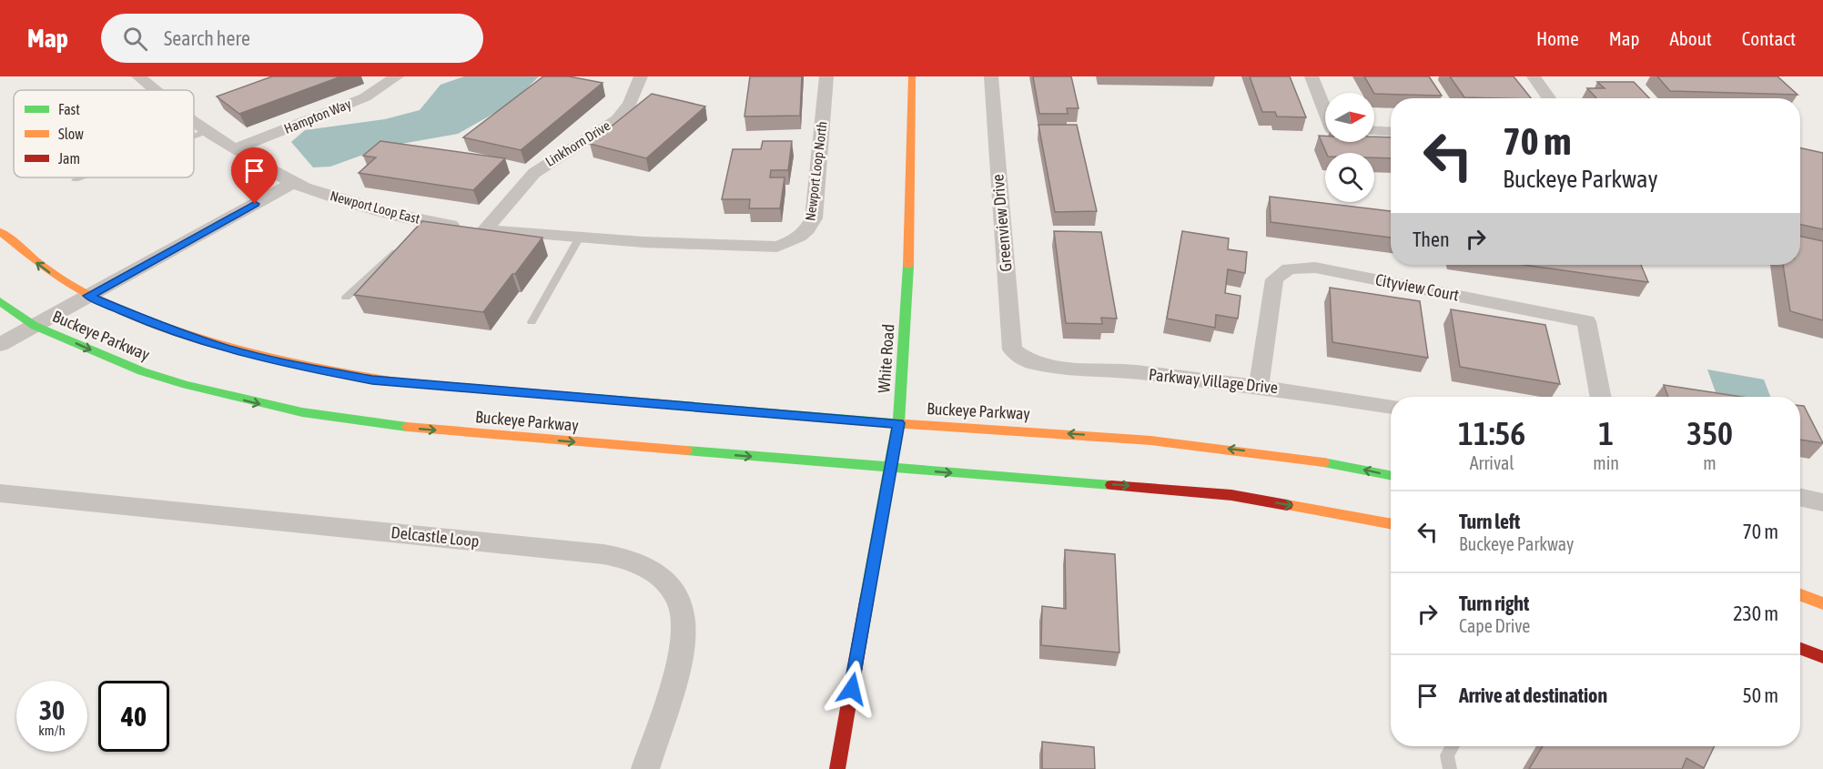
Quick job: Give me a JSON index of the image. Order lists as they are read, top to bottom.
{
  "streets": {
    "street": [
      "Hampton Way",
      "Linkhorn Drive",
      "Newport Loop North",
      "Newport Loop East",
      "Greenview Drive",
      "Cityview Court",
      "Buckeye Parkway",
      "White Road",
      "Parkway Village Drive",
      "Delcastle Loop"
    ]
  },
  "crossings": [
    ["Hampton Way", "Newport Loop East"],
    ["Linkhorn Drive", "Newport Loop East"],
    ["Newport Loop North", "Newport Loop East"],
    ["Greenview Drive", "Parkway Village Drive"],
    ["Cityview Court", "Parkway Village Drive"],
    ["Buckeye Parkway", "White Road"]
  ],
  "legend": ["Fast", "Slow", "Jam"],
  "north": "right",
  "page": {
    "header": "Map",
    "search": "Search here",
    "nav": [
      "Home",
      "Map",
      "About",
      "Contact"
    ],
    "turn": ["70 m", "Buckeye Parkway"],
    "then": "Then",
    "eta": [
      "11:56",
      "Arrival",
      "1",
      "min",
      "350",
      "m"
    ],
    "list": [
      {
        "name": "Turn left",
        "note": "Buckeye Parkway",
        "value": "70 m"
      },
      {
        "name": "Turn right",
        "note": "Cape Drive",
        "value": "230 m"
      },
      {
        "name": "Arrive at destination",
        "value": "50 m"
      }
    ],
    "speed": "30 km/h",
    "limit": "40"
  }
}
